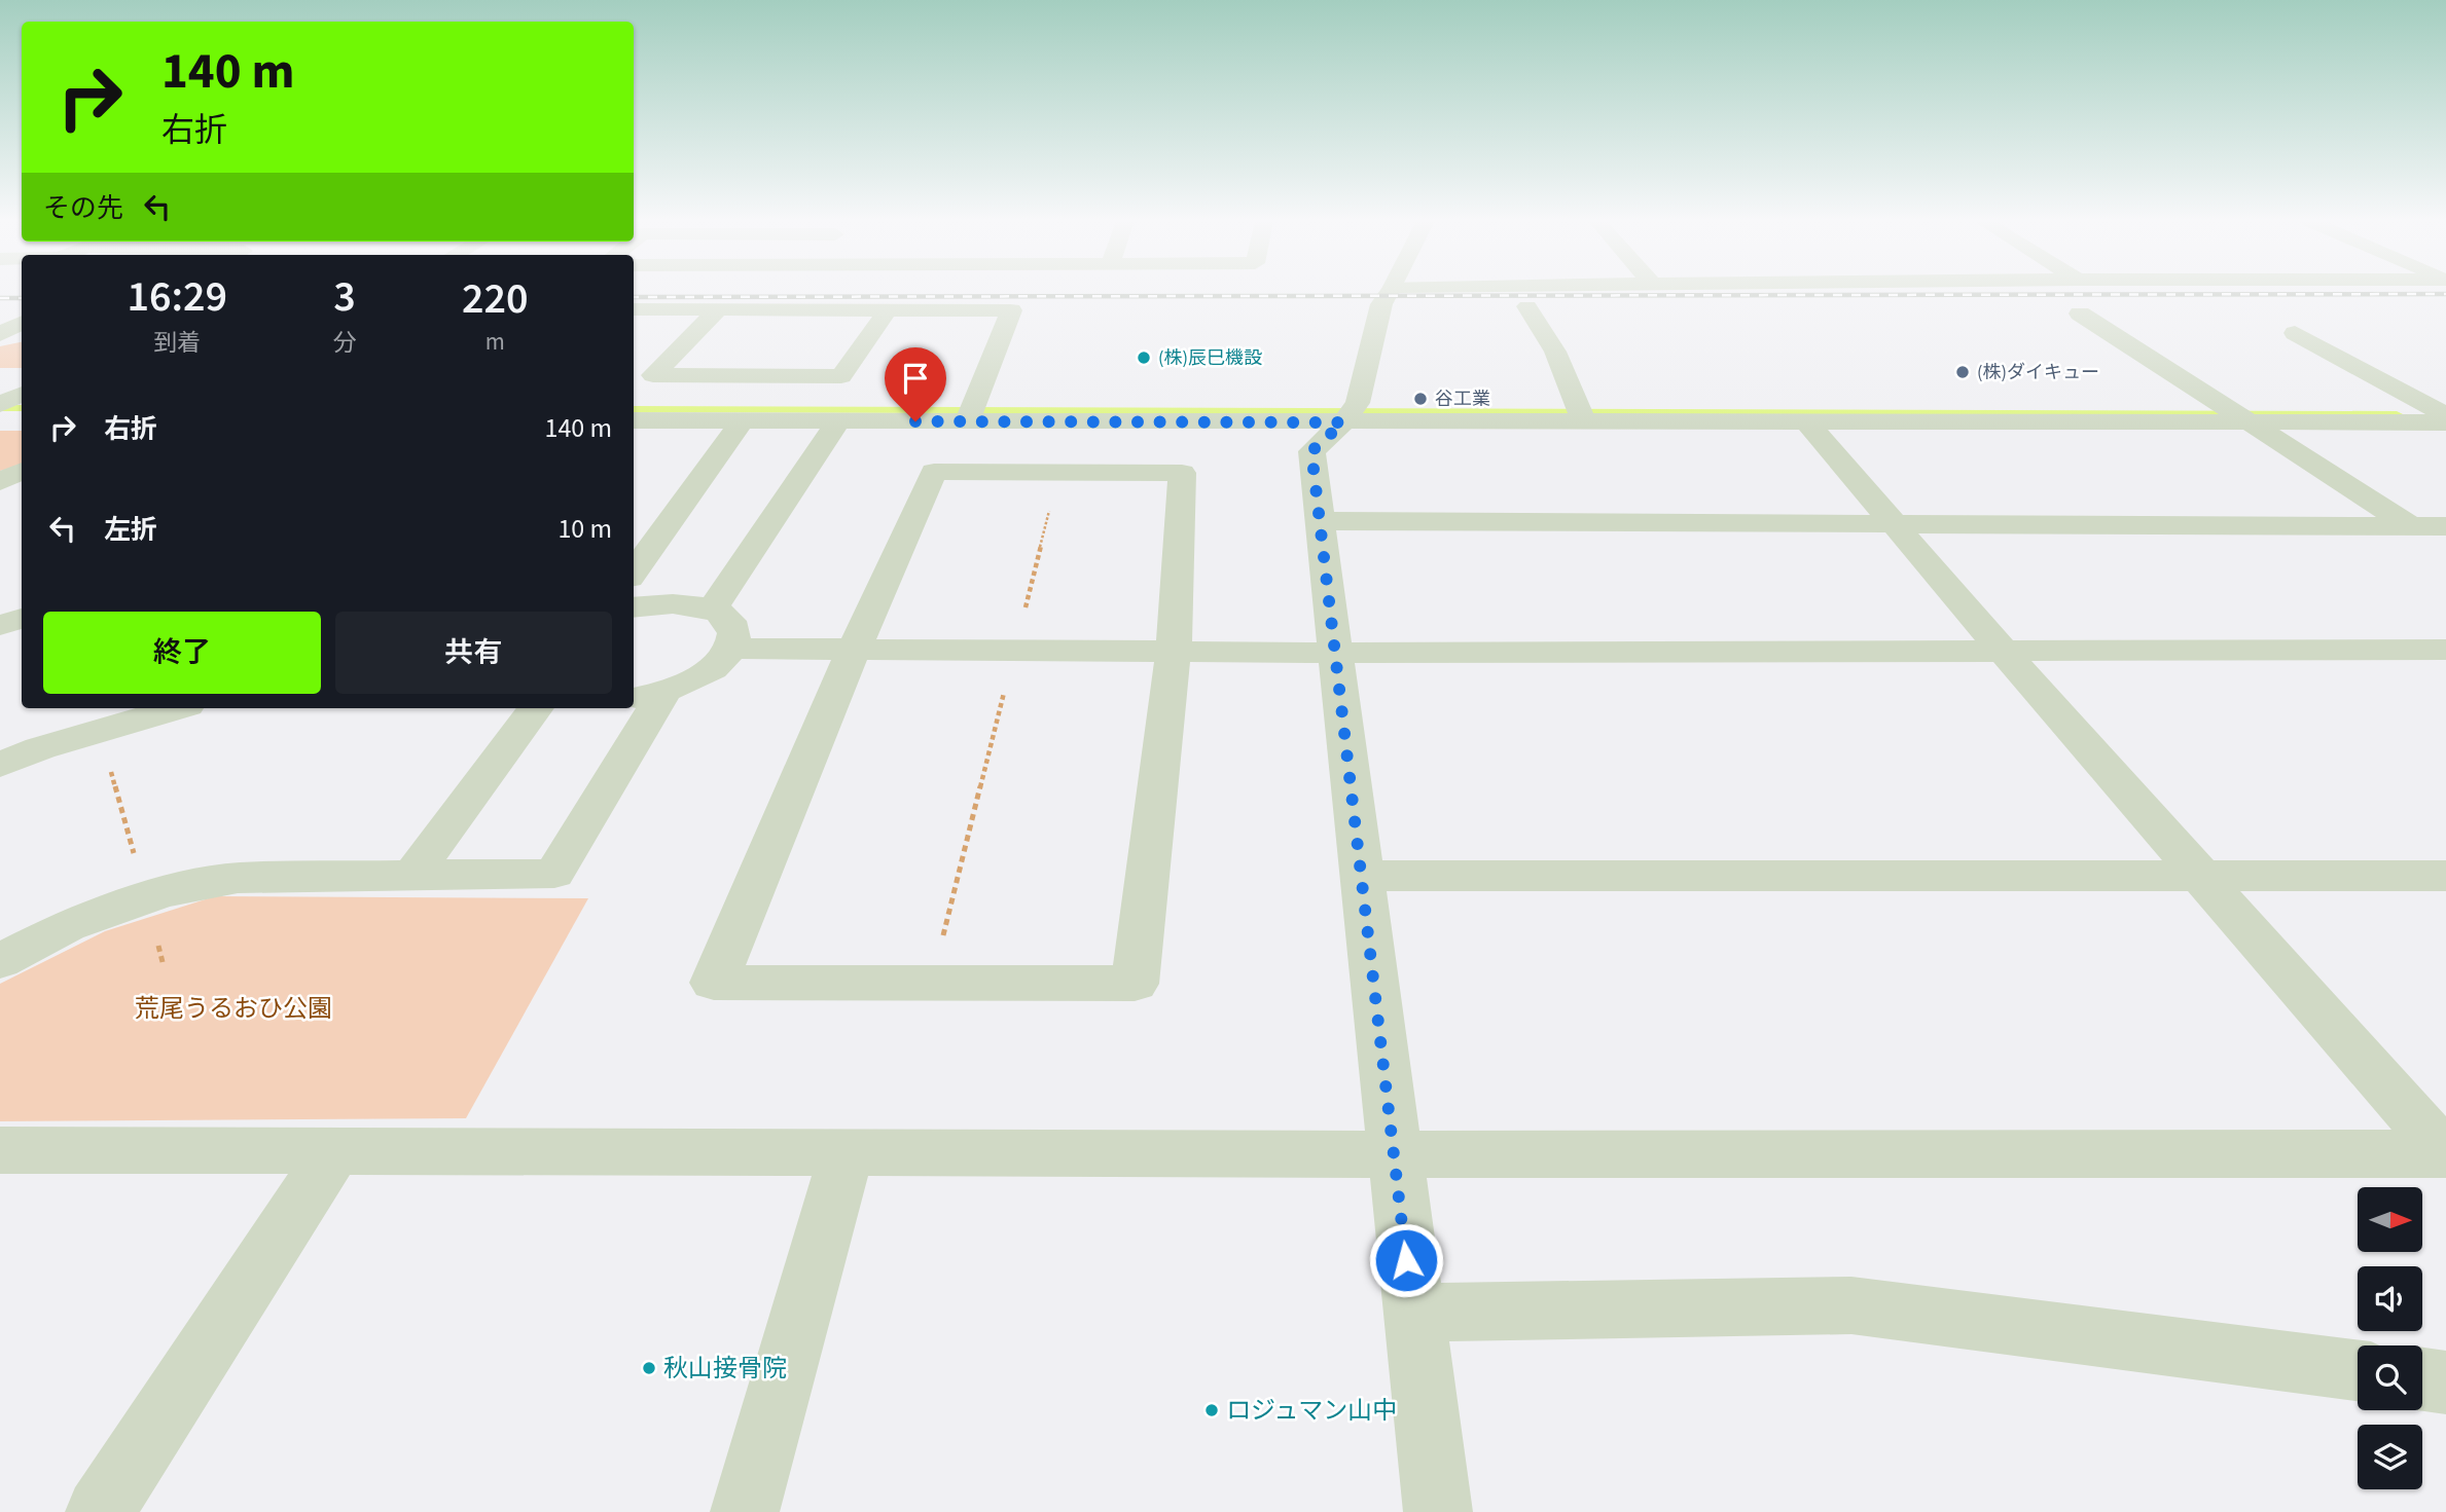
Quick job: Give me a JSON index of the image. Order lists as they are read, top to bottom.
{
  "parks": ["荒尾うるおひ公園"],
  "places": [
    "(株)辰巳機設",
    "(株)ダイキュー",
    "谷工業",
    "秋山接骨院",
    "ロジュマン山中"
  ],
  "north": "right",
  "page": {
    "turn": ["140 m", "右折"],
    "then": "その先",
    "eta": [
      "16:29",
      "到着",
      "3",
      "分",
      "220",
      "m"
    ],
    "list": [
      {
        "name": "右折",
        "value": "140 m"
      },
      {
        "name": "左折",
        "value": "10 m"
      }
    ],
    "buttons": ["終了", "共有"]
  }
}
